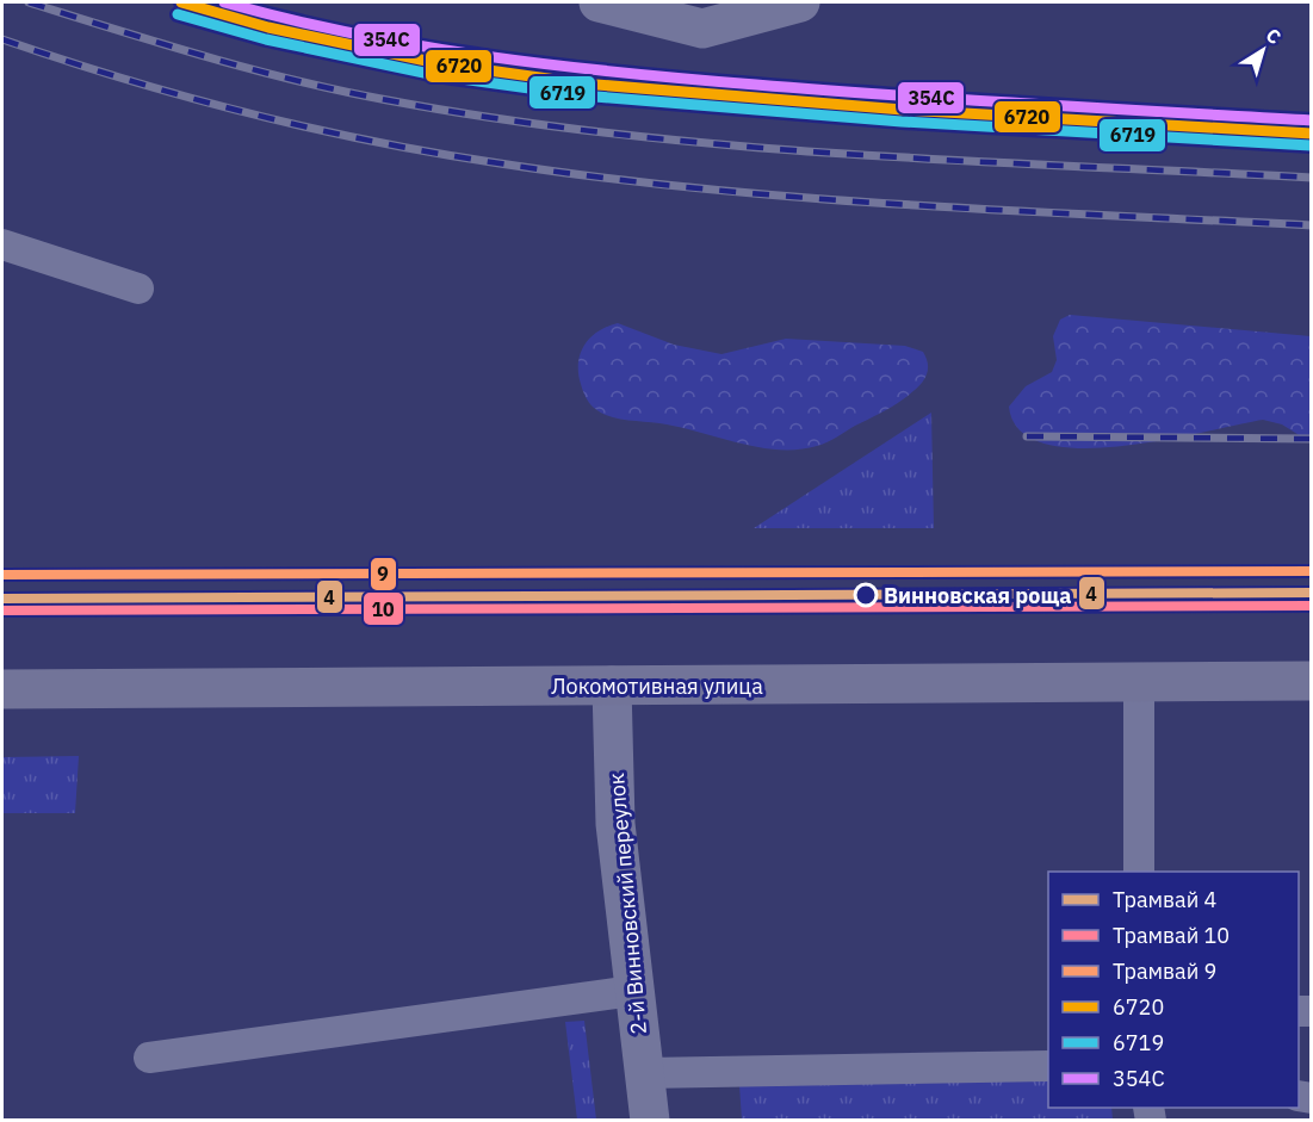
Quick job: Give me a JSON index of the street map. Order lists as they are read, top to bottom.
{
  "streets": {
    "main road": ["Локомотивная улица"],
    "street": ["2-й Винновский переулок"]
  },
  "crossings": [
    ["Локомотивная улица", "2-й Винновский переулок"]
  ],
  "places": ["Винновская роща"],
  "lines": [
    "transit line 6720",
    "transit line 354С",
    "transit line 6719",
    "tram line 9",
    "tram line 4",
    "tram line 10"
  ],
  "legend": [
    "Трамвай 4",
    "Трамвай 10",
    "Трамвай 9",
    "6720",
    "6719",
    "354С"
  ],
  "north": "top right"
}
